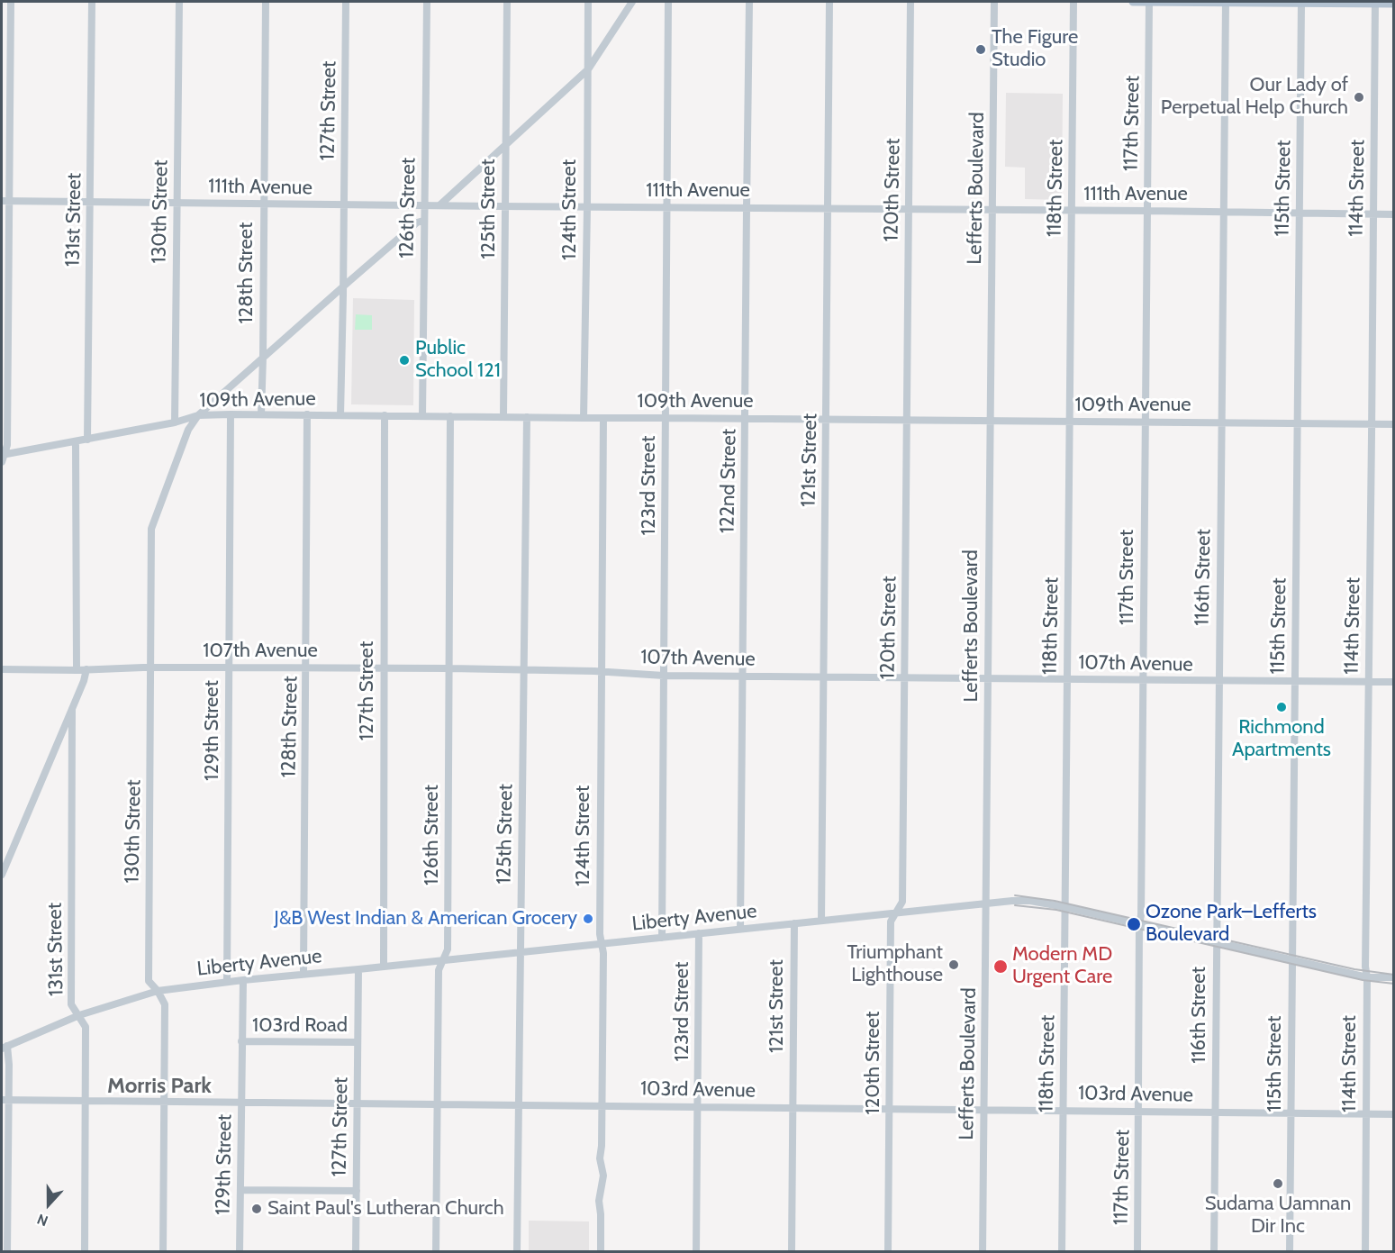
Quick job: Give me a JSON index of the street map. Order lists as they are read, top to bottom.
{
  "streets": {
    "street": [
      "127th Street",
      "117th Street",
      "111th Avenue",
      "Lefferts Boulevard",
      "118th Street",
      "115th Street",
      "114th Street",
      "120th Street",
      "126th Street",
      "125th Street",
      "124th Street",
      "130th Street",
      "131st Street",
      "128th Street",
      "109th Avenue",
      "121st Street",
      "122nd Street",
      "123rd Street",
      "116th Street",
      "107th Avenue",
      "129th Street",
      "Liberty Avenue",
      "103rd Road",
      "103rd Avenue"
    ]
  },
  "crossings": [
    ["127th Street", "111th Avenue"],
    ["127th Street", "109th Avenue"],
    ["127th Street", "107th Avenue"],
    ["127th Street", "Liberty Avenue"],
    ["127th Street", "103rd Road"],
    ["127th Street", "103rd Avenue"],
    ["117th Street", "111th Avenue"],
    ["117th Street", "109th Avenue"],
    ["117th Street", "107th Avenue"],
    ["117th Street", "Liberty Avenue"],
    ["117th Street", "103rd Avenue"],
    ["111th Avenue", "Lefferts Boulevard"],
    ["111th Avenue", "118th Street"],
    ["111th Avenue", "115th Street"],
    ["111th Avenue", "114th Street"],
    ["111th Avenue", "120th Street"],
    ["111th Avenue", "126th Street"],
    ["111th Avenue", "125th Street"],
    ["111th Avenue", "124th Street"],
    ["111th Avenue", "130th Street"],
    ["111th Avenue", "131st Street"],
    ["111th Avenue", "128th Street"],
    ["111th Avenue", "121st Street"],
    ["111th Avenue", "122nd Street"],
    ["111th Avenue", "123rd Street"],
    ["111th Avenue", "116th Street"],
    ["Lefferts Boulevard", "109th Avenue"],
    ["Lefferts Boulevard", "107th Avenue"],
    ["Lefferts Boulevard", "Liberty Avenue"],
    ["Lefferts Boulevard", "103rd Avenue"],
    ["118th Street", "109th Avenue"],
    ["118th Street", "107th Avenue"],
    ["118th Street", "Liberty Avenue"],
    ["118th Street", "103rd Avenue"],
    ["115th Street", "109th Avenue"],
    ["115th Street", "107th Avenue"],
    ["115th Street", "Liberty Avenue"],
    ["115th Street", "103rd Avenue"],
    ["114th Street", "109th Avenue"],
    ["114th Street", "107th Avenue"],
    ["114th Street", "Liberty Avenue"],
    ["114th Street", "103rd Avenue"],
    ["120th Street", "109th Avenue"],
    ["120th Street", "107th Avenue"],
    ["120th Street", "Liberty Avenue"],
    ["120th Street", "103rd Avenue"],
    ["126th Street", "109th Avenue"],
    ["126th Street", "107th Avenue"],
    ["126th Street", "Liberty Avenue"],
    ["126th Street", "103rd Avenue"],
    ["125th Street", "109th Avenue"],
    ["125th Street", "107th Avenue"],
    ["125th Street", "Liberty Avenue"],
    ["125th Street", "103rd Avenue"],
    ["124th Street", "109th Avenue"],
    ["124th Street", "107th Avenue"],
    ["124th Street", "Liberty Avenue"],
    ["124th Street", "103rd Avenue"],
    ["130th Street", "109th Avenue"],
    ["130th Street", "107th Avenue"],
    ["130th Street", "Liberty Avenue"],
    ["130th Street", "103rd Avenue"],
    ["131st Street", "109th Avenue"],
    ["131st Street", "Liberty Avenue"],
    ["131st Street", "103rd Avenue"],
    ["128th Street", "109th Avenue"],
    ["128th Street", "107th Avenue"],
    ["128th Street", "Liberty Avenue"],
    ["109th Avenue", "121st Street"],
    ["109th Avenue", "122nd Street"],
    ["109th Avenue", "123rd Street"],
    ["109th Avenue", "116th Street"],
    ["109th Avenue", "129th Street"],
    ["121st Street", "107th Avenue"],
    ["121st Street", "Liberty Avenue"],
    ["121st Street", "103rd Avenue"],
    ["122nd Street", "107th Avenue"],
    ["122nd Street", "Liberty Avenue"],
    ["123rd Street", "107th Avenue"],
    ["123rd Street", "Liberty Avenue"],
    ["123rd Street", "103rd Avenue"],
    ["116th Street", "107th Avenue"],
    ["116th Street", "Liberty Avenue"],
    ["116th Street", "103rd Avenue"],
    ["107th Avenue", "129th Street"],
    ["129th Street", "Liberty Avenue"],
    ["129th Street", "103rd Road"],
    ["129th Street", "103rd Avenue"]
  ],
  "districts": ["Morris Park"],
  "places": [
    "The Figure Studio",
    "Our Lady of Perpetual Help Church",
    "Public School 121",
    "Richmond Apartments",
    "J&B West Indian & American Grocery",
    "Ozone Park–Lefferts Boulevard",
    "Triumphant Lighthouse",
    "Modern MD Urgent Care",
    "Sudama Uamnan Dir Inc",
    "Saint Paul's Lutheran Church"
  ],
  "north": "bottom"
}
